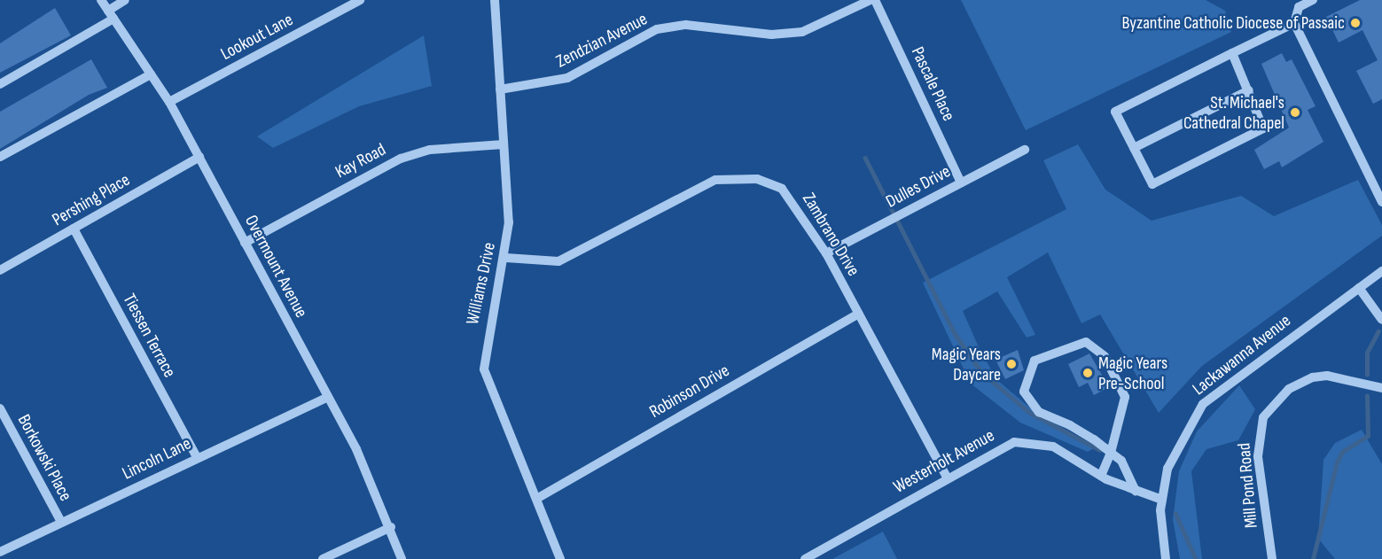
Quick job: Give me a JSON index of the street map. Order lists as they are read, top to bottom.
{
  "streets": {
    "street": [
      "Lookout Lane",
      "Zendzian Avenue",
      "Pascale Place",
      "Kay Road",
      "Dulles Drive",
      "Pershing Place",
      "Zambrano Drive",
      "Overmount Avenue",
      "Williams Drive",
      "Tiessen Terrace",
      "Lackawanna Avenue",
      "Robinson Drive",
      "Borkowski Place",
      "Lincoln Lane",
      "Westerholt Avenue",
      "Mill Pond Road"
    ]
  },
  "crossings": [
    ["Lookout Lane", "Overmount Avenue"],
    ["Zendzian Avenue", "Williams Drive"],
    ["Pascale Place", "Dulles Drive"],
    ["Kay Road", "Overmount Avenue"],
    ["Kay Road", "Williams Drive"],
    ["Dulles Drive", "Zambrano Drive"],
    ["Pershing Place", "Overmount Avenue"],
    ["Pershing Place", "Tiessen Terrace"],
    ["Zambrano Drive", "Williams Drive"],
    ["Zambrano Drive", "Robinson Drive"],
    ["Zambrano Drive", "Westerholt Avenue"],
    ["Overmount Avenue", "Lincoln Lane"],
    ["Williams Drive", "Robinson Drive"],
    ["Tiessen Terrace", "Lincoln Lane"],
    ["Lackawanna Avenue", "Westerholt Avenue"],
    ["Borkowski Place", "Lincoln Lane"]
  ],
  "places": [
    "Byzantine Catholic Diocese of Passaic",
    "St. Michael's Cathedral Chapel",
    "Magic Years Daycare",
    "Magic Years Pre-School"
  ]
}
